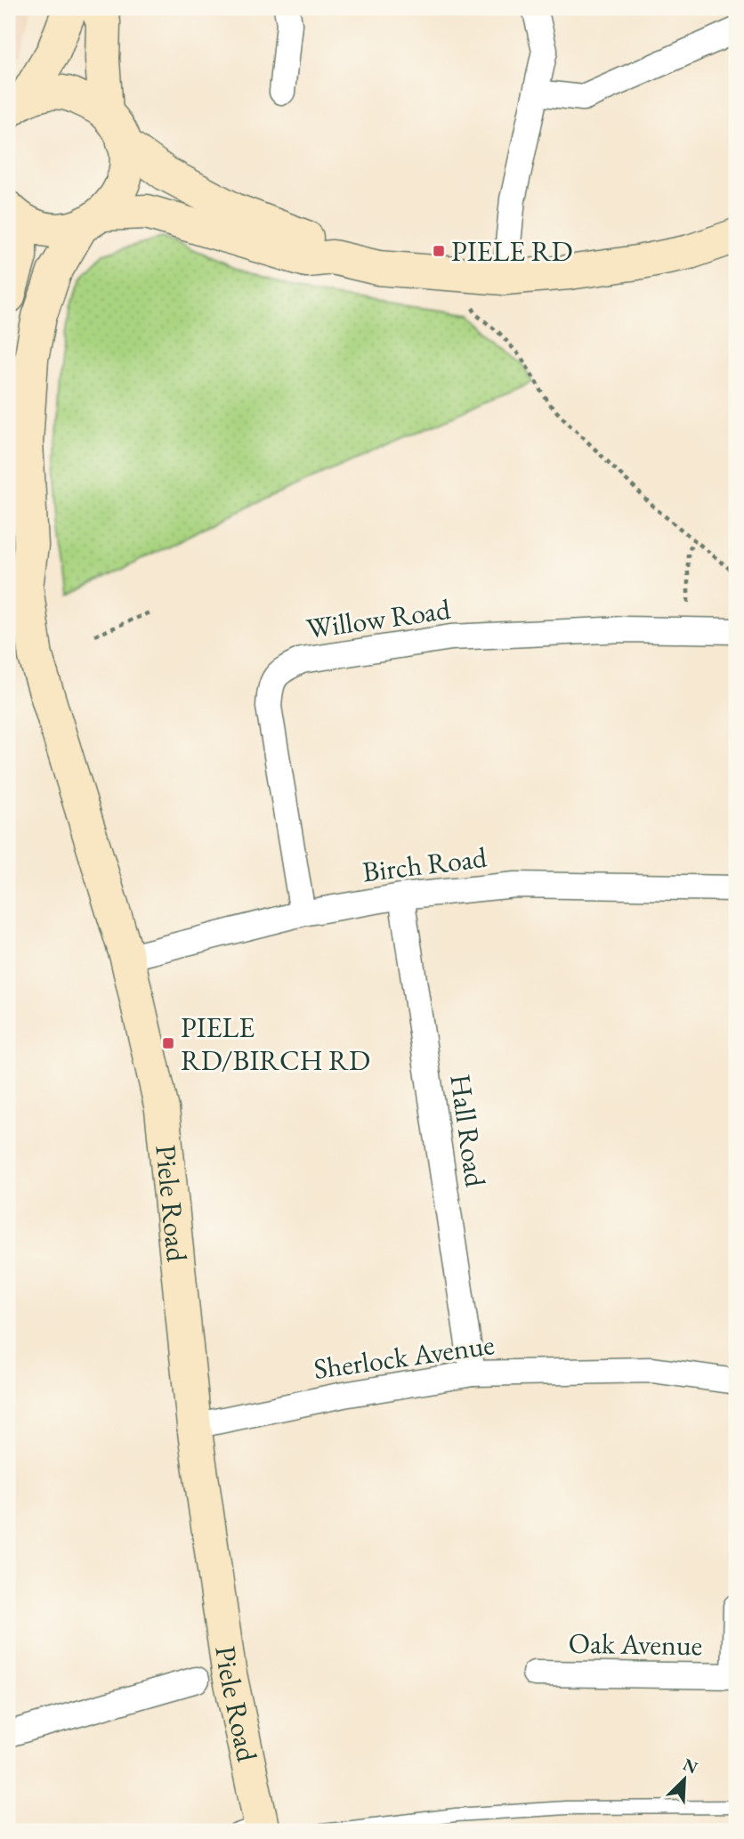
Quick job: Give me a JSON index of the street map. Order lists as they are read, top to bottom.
{
  "streets": {
    "street": [
      "Willow Road",
      "Birch Road",
      "Hall Road",
      "Piele Road",
      "Sherlock Avenue",
      "Oak Avenue"
    ]
  },
  "crossings": [
    ["Willow Road", "Birch Road"],
    ["Birch Road", "Hall Road"],
    ["Birch Road", "Piele Road"],
    ["Hall Road", "Sherlock Avenue"],
    ["Piele Road", "Sherlock Avenue"]
  ],
  "places": {
    "transit": ["PIELE RD", "PIELE RD/BIRCH RD"]
  },
  "north": "top right"
}
